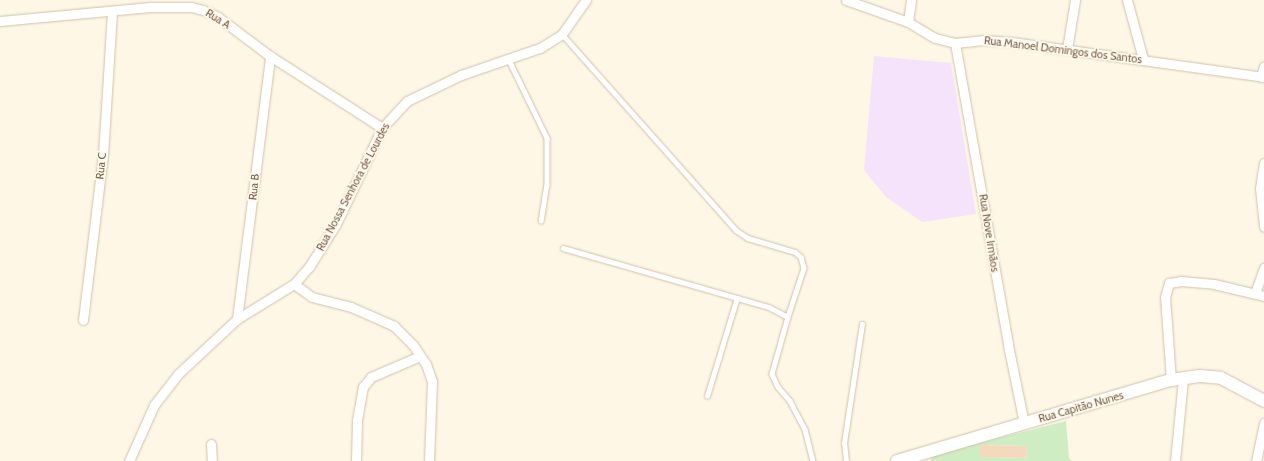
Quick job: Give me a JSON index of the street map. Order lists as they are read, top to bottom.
{
  "streets": {
    "street": [
      "Rua A",
      "Rua Manoel Domingos dos Santos",
      "Rua C",
      "Rua B",
      "Rua Nossa Senhora de Lourdes",
      "Rua Nove Irmãos",
      "Rua Capitão Nunes"
    ]
  },
  "crossings": [
    ["Rua A", "Rua C"],
    ["Rua A", "Rua B"],
    ["Rua A", "Rua Nossa Senhora de Lourdes"],
    ["Rua Manoel Domingos dos Santos", "Rua Nove Irmãos"],
    ["Rua B", "Rua Nossa Senhora de Lourdes"],
    ["Rua Nove Irmãos", "Rua Capitão Nunes"]
  ]
}
